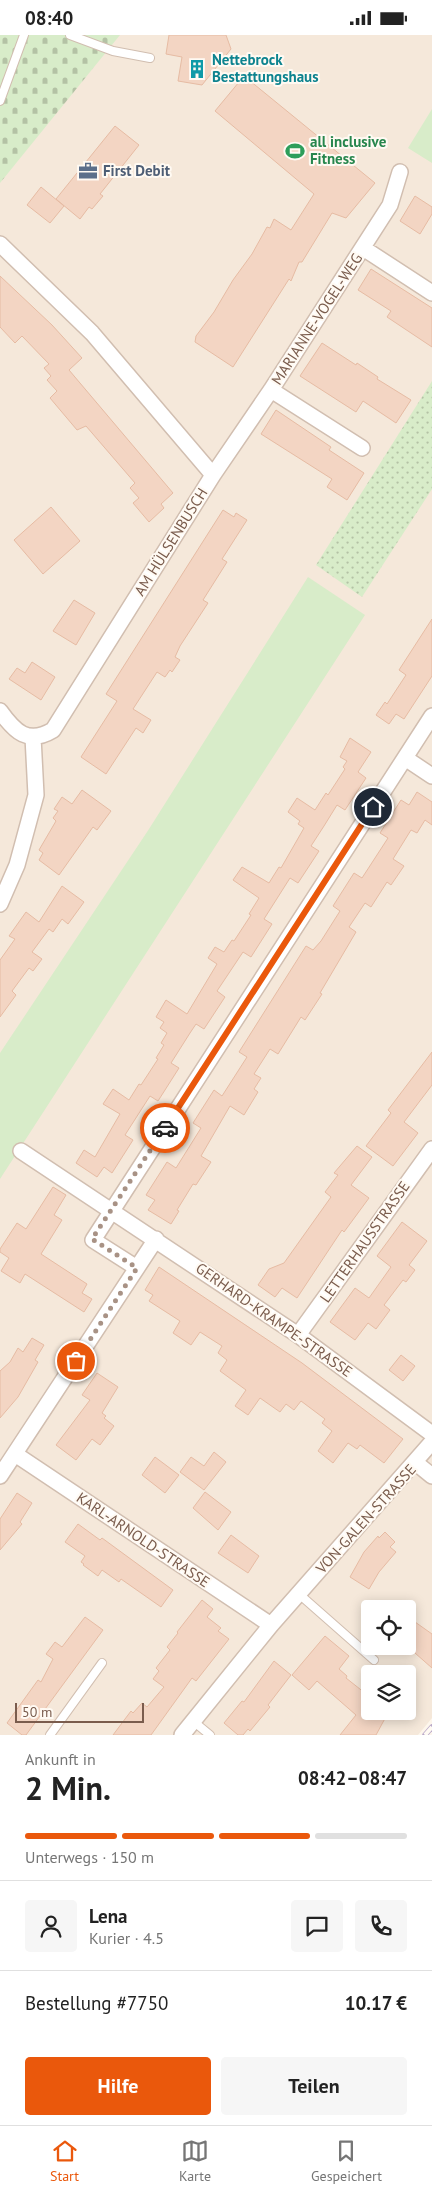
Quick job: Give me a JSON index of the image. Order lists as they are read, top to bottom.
{
  "streets": {
    "street": [
      "MARIANNE-VOGEL-WEG",
      "AM HÜLSENBUSCH",
      "LETTERHAUSSTRASSE",
      "GERHARD-KRAMPE-STRASSE",
      "VON-GALEN-STRASSE",
      "KARL-ARNOLD-STRASSE"
    ]
  },
  "crossings": [
    ["MARIANNE-VOGEL-WEG", "AM HÜLSENBUSCH"],
    ["LETTERHAUSSTRASSE", "GERHARD-KRAMPE-STRASSE"],
    ["VON-GALEN-STRASSE", "KARL-ARNOLD-STRASSE"]
  ],
  "places": {
    "building": ["Nettebrock Bestattungshaus"],
    "sports": ["all inclusive Fitness"],
    "office": ["First Debit"]
  },
  "scale_bar": "50 m",
  "page": {
    "status": "08:40",
    "scale": "50 m",
    "heading": ["2 Min.", "Ankunft in", "08:42–08:47"],
    "panel": [
      "Lena",
      "Kurier · 4.5",
      "Bestellung #7750",
      "10.17 €"
    ],
    "bar": "Unterwegs · 150 m",
    "buttons": ["Hilfe", "Teilen"],
    "tabs": ["Start", "Karte", "Gespeichert"]
  }
}
